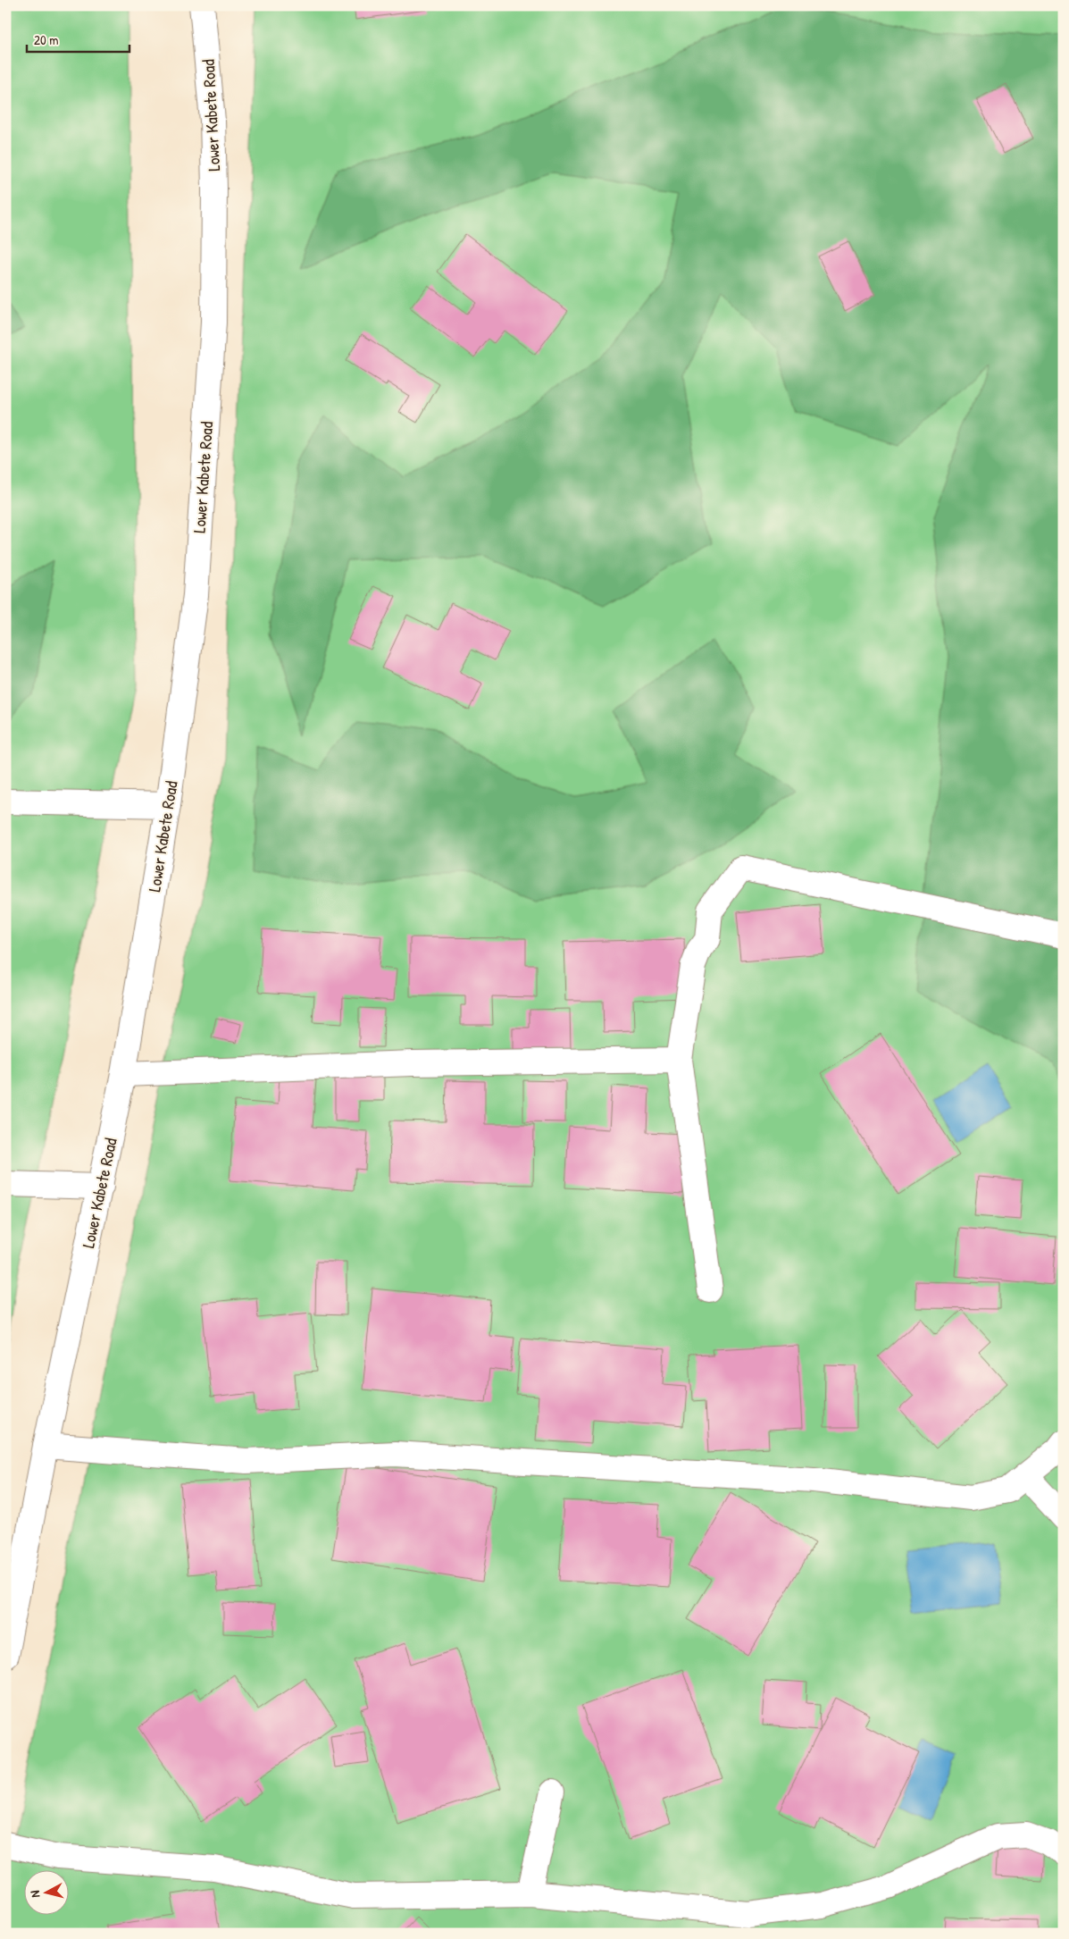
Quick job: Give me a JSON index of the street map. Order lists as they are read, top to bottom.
{
  "streets": {
    "street": ["Lower Kabete Road"]
  },
  "scale_bar": "20 m",
  "north": "left"
}
